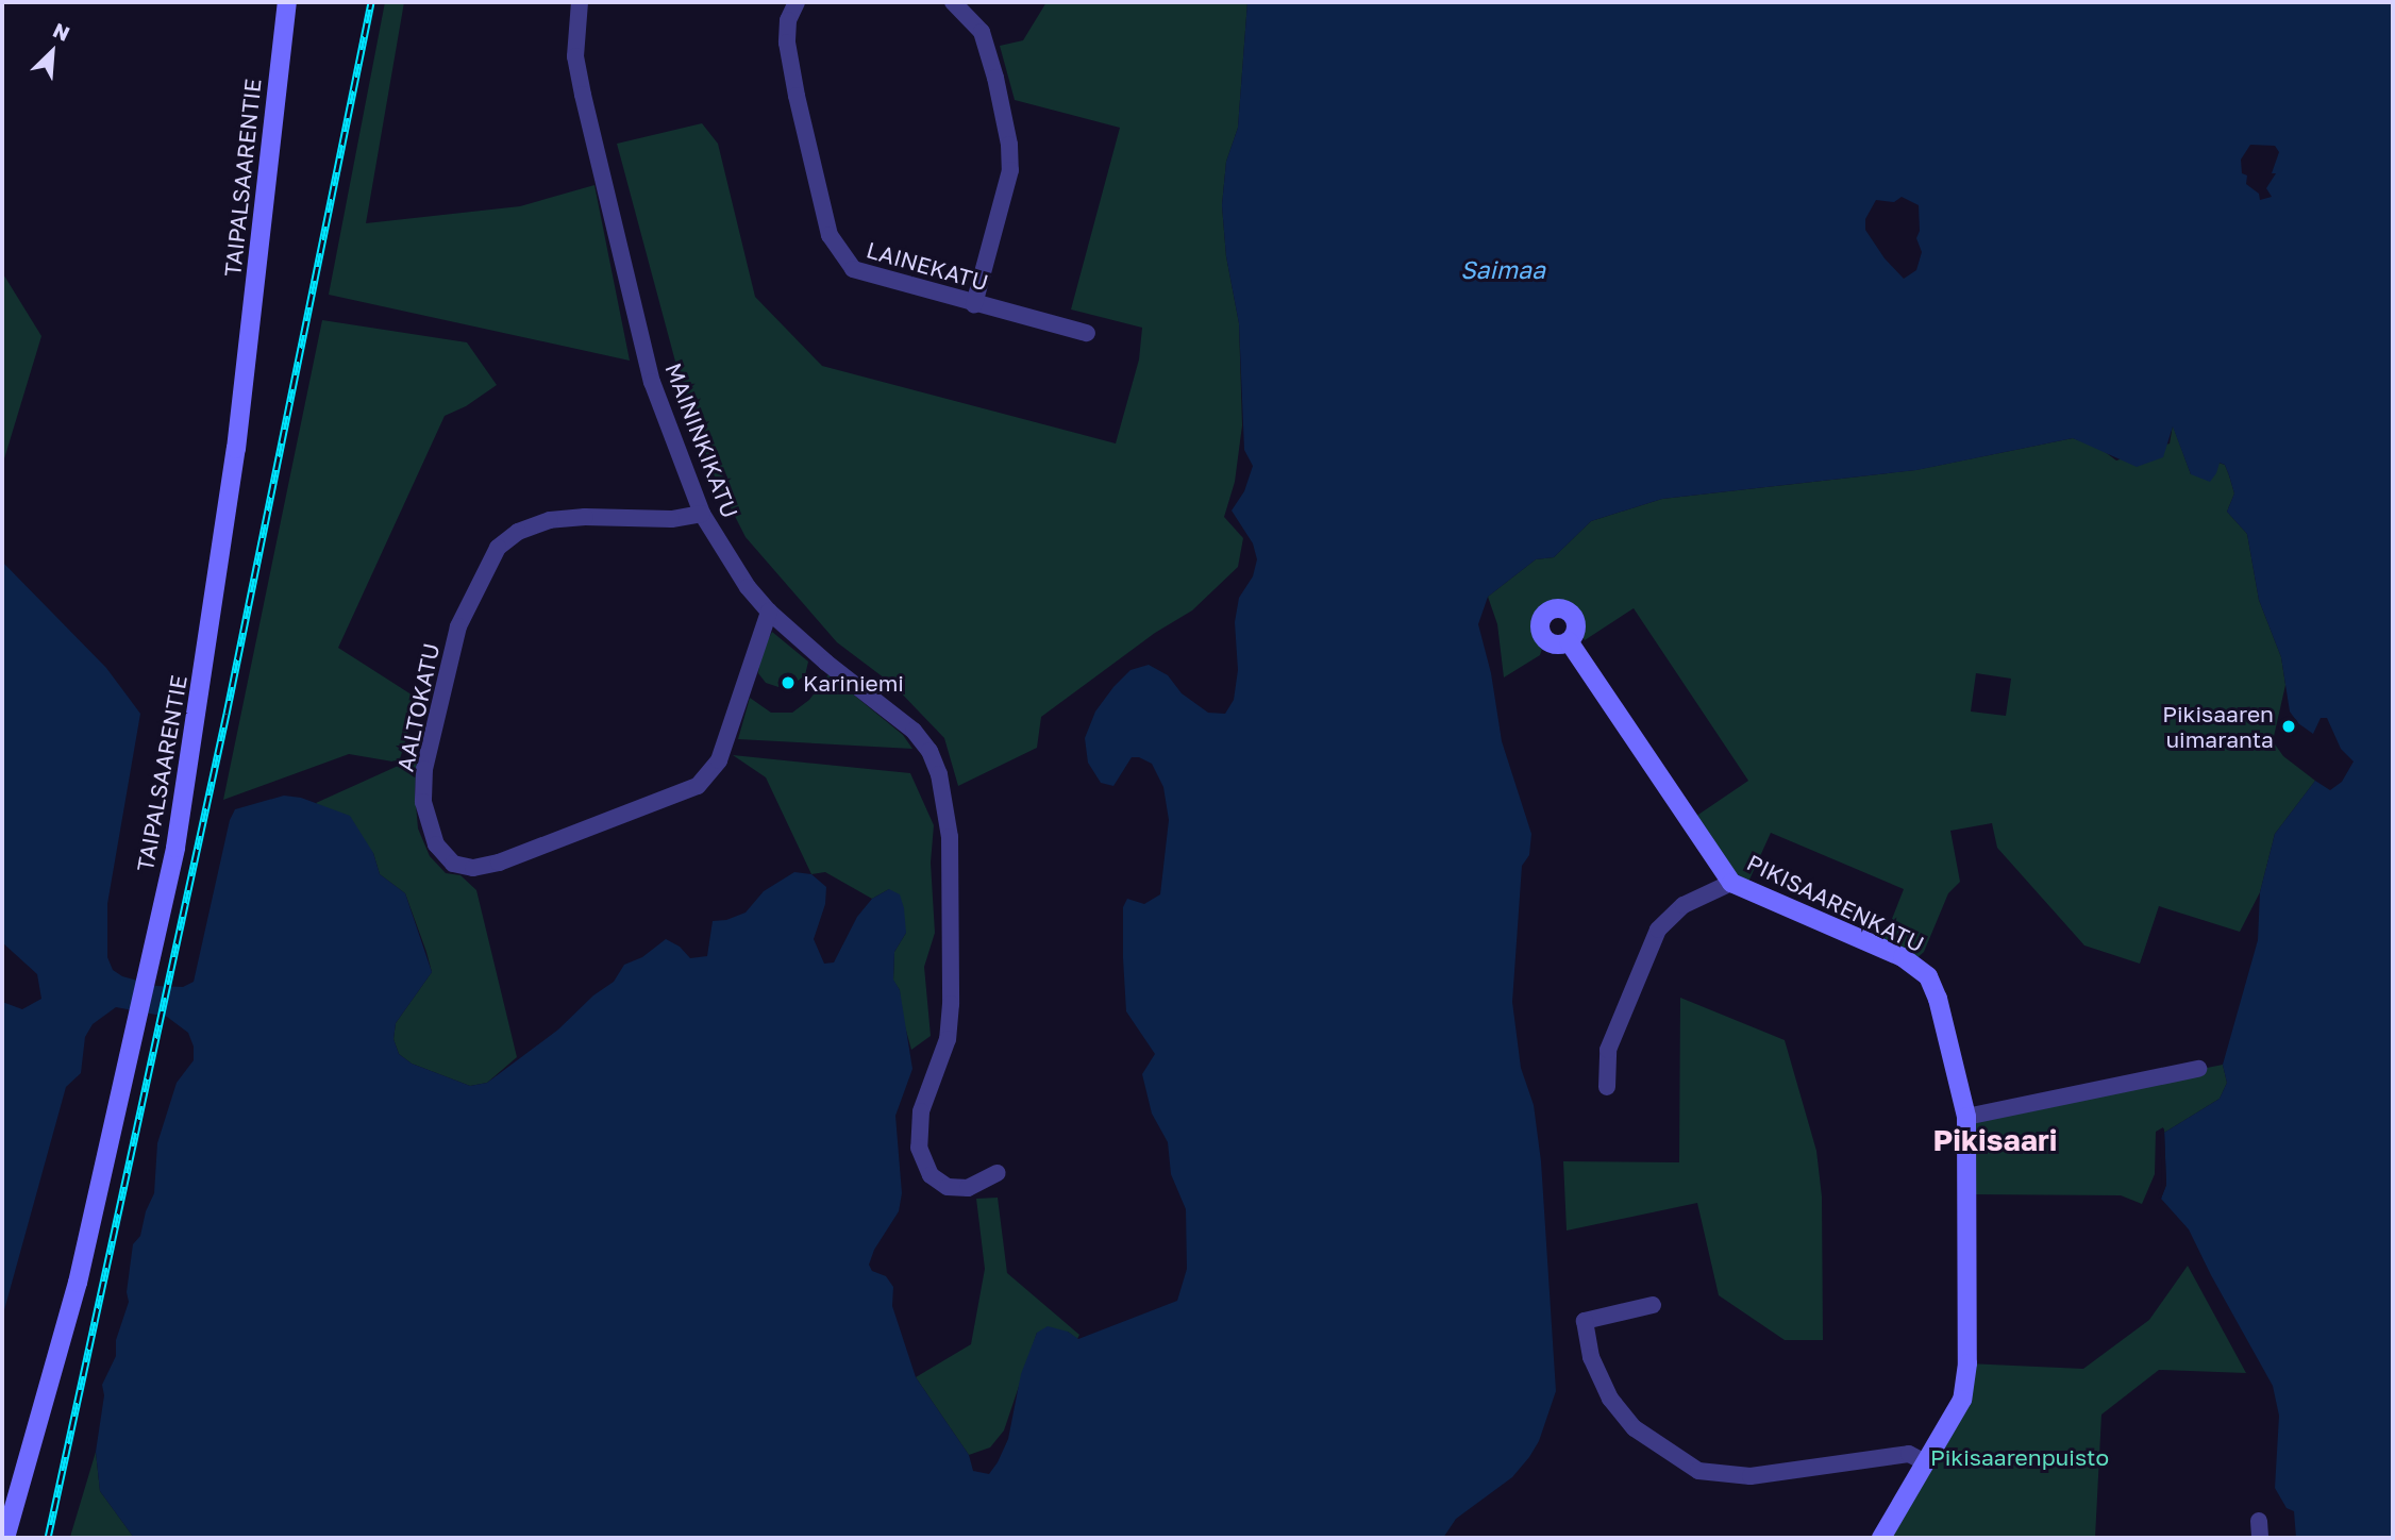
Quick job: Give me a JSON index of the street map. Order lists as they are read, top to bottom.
{
  "streets": {
    "main road": ["TAIPALSAARENTIE", "PIKISAARENKATU"],
    "street": ["LAINEKATU", "MAININKIKATU", "AALTOKATU"]
  },
  "crossings": [
    ["MAININKIKATU", "AALTOKATU"]
  ],
  "districts": ["Pikisaari"],
  "water": ["Saimaa"],
  "parks": ["Pikisaarenpuisto"],
  "places": ["Kariniemi", "Pikisaaren uimaranta"],
  "north": "top right"
}
